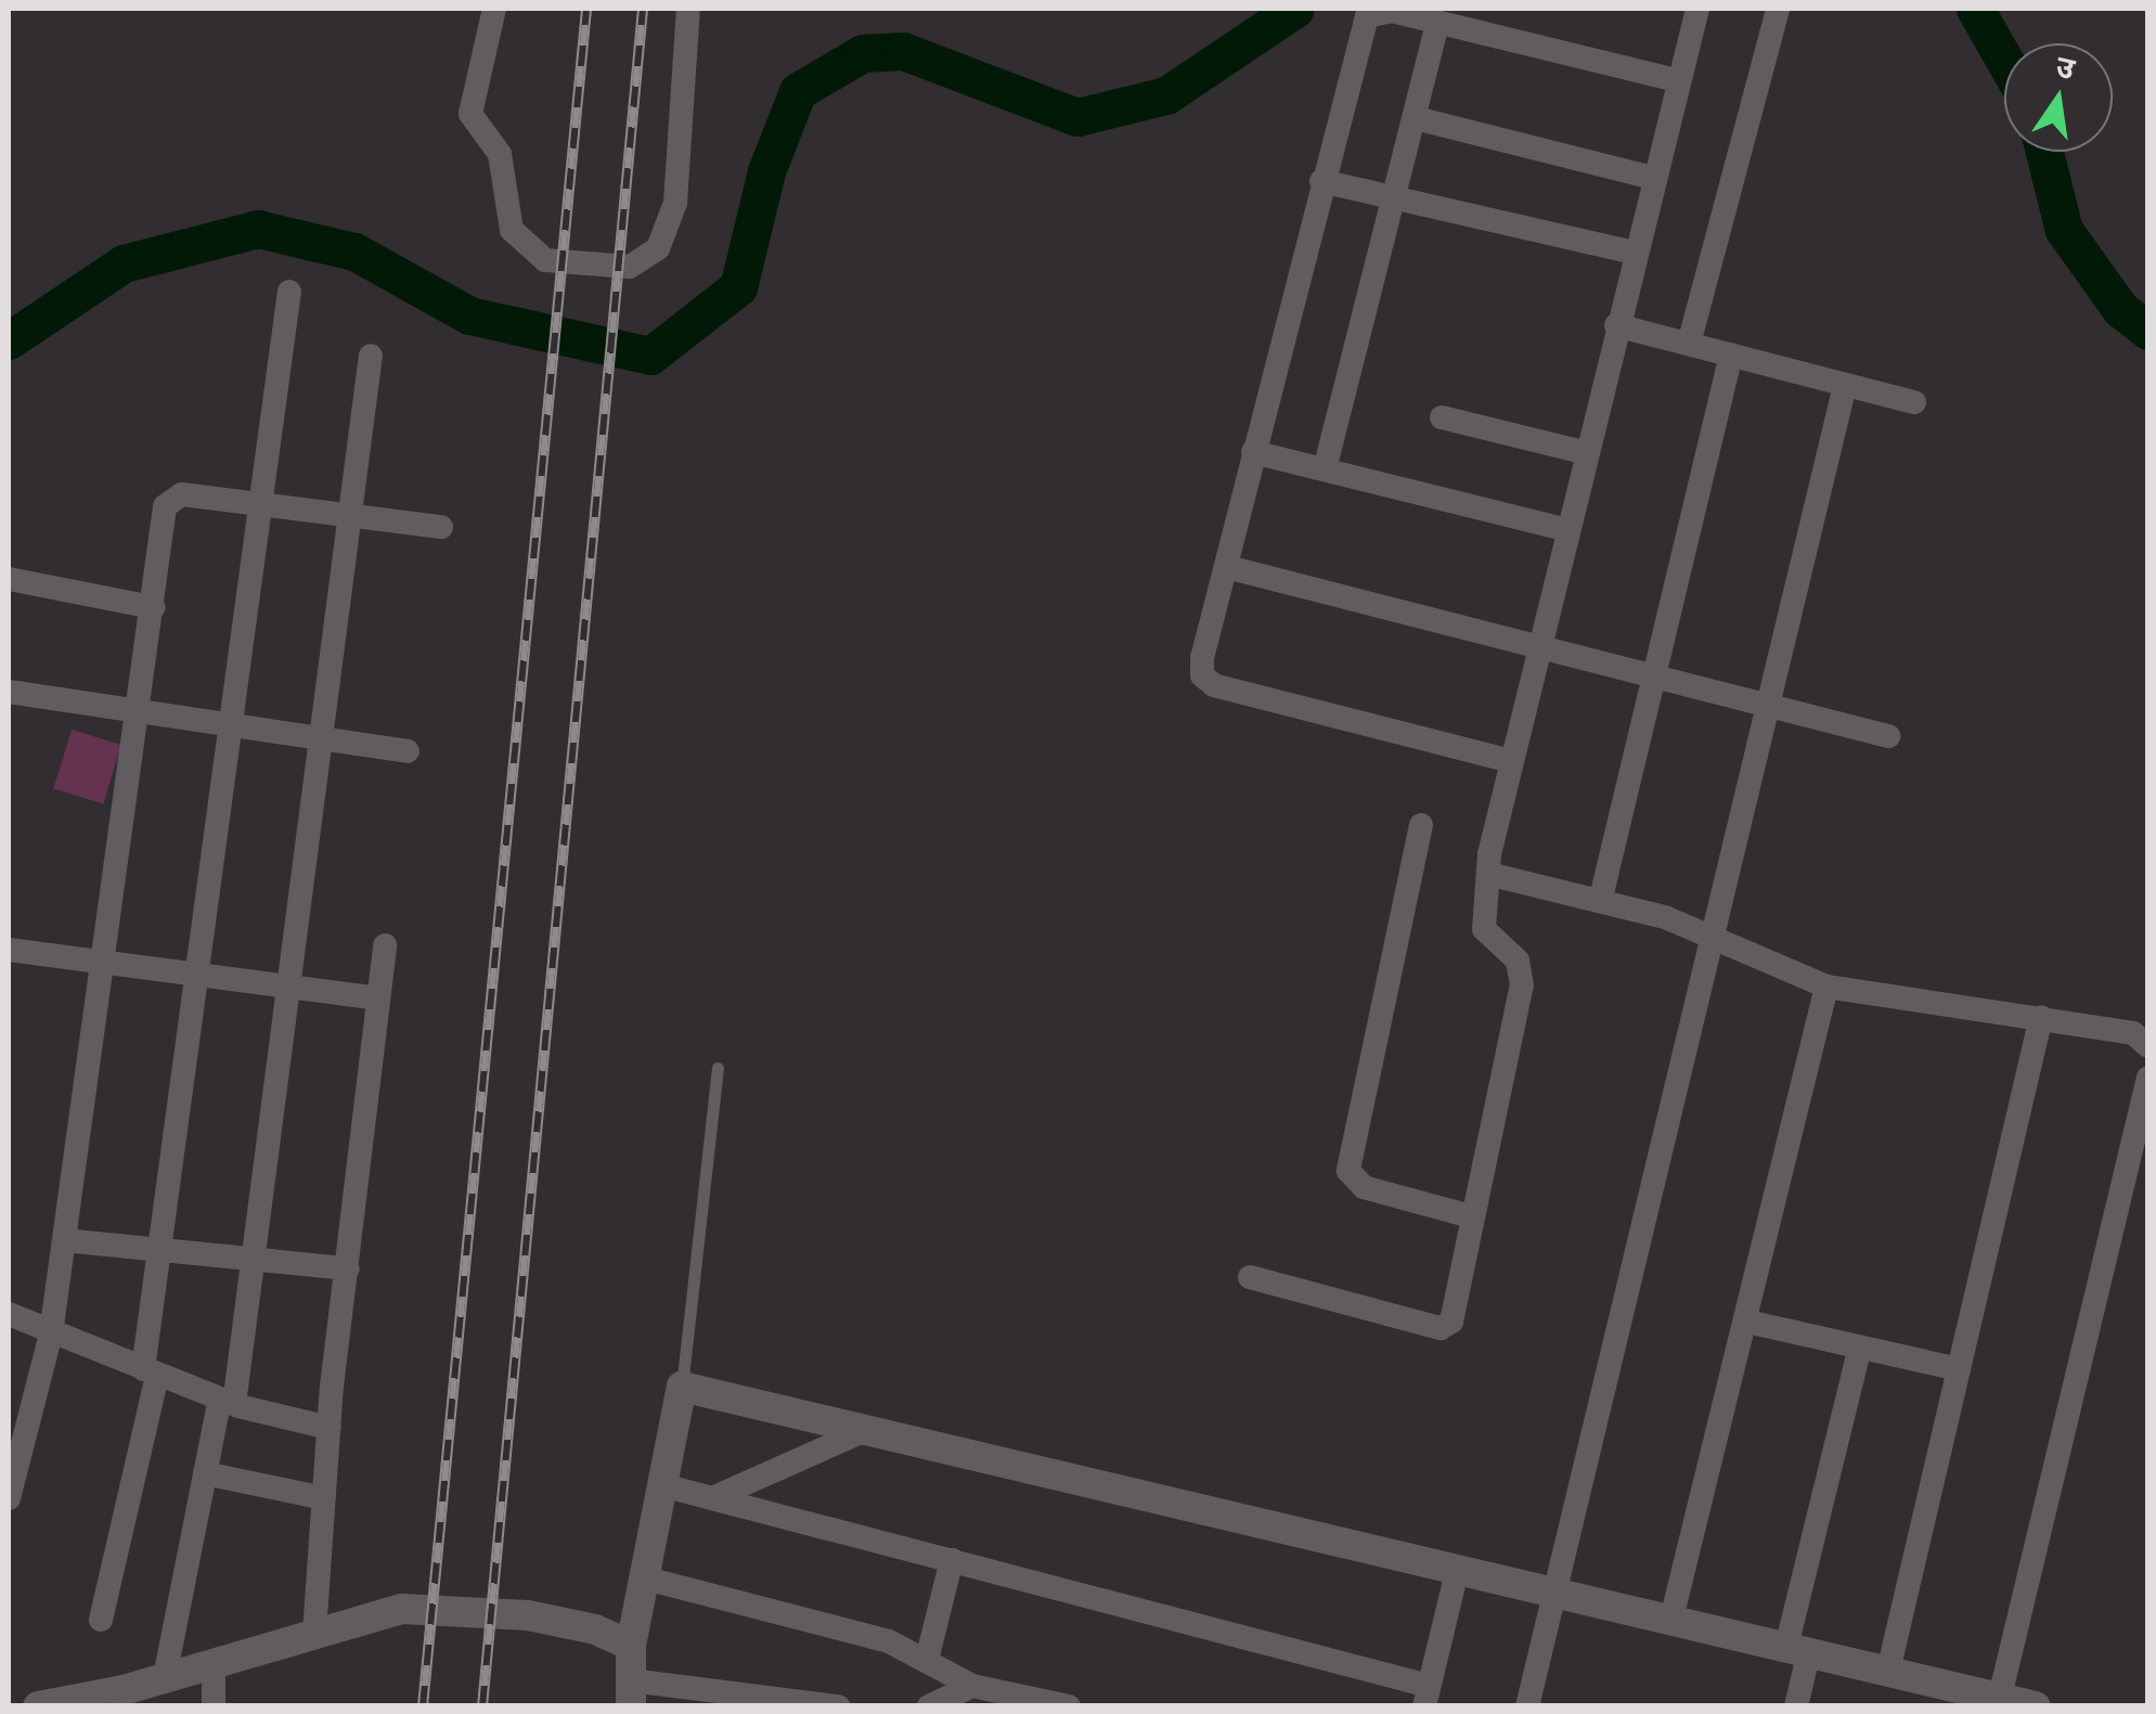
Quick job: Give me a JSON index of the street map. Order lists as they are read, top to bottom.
{
  "north": "top"
}
